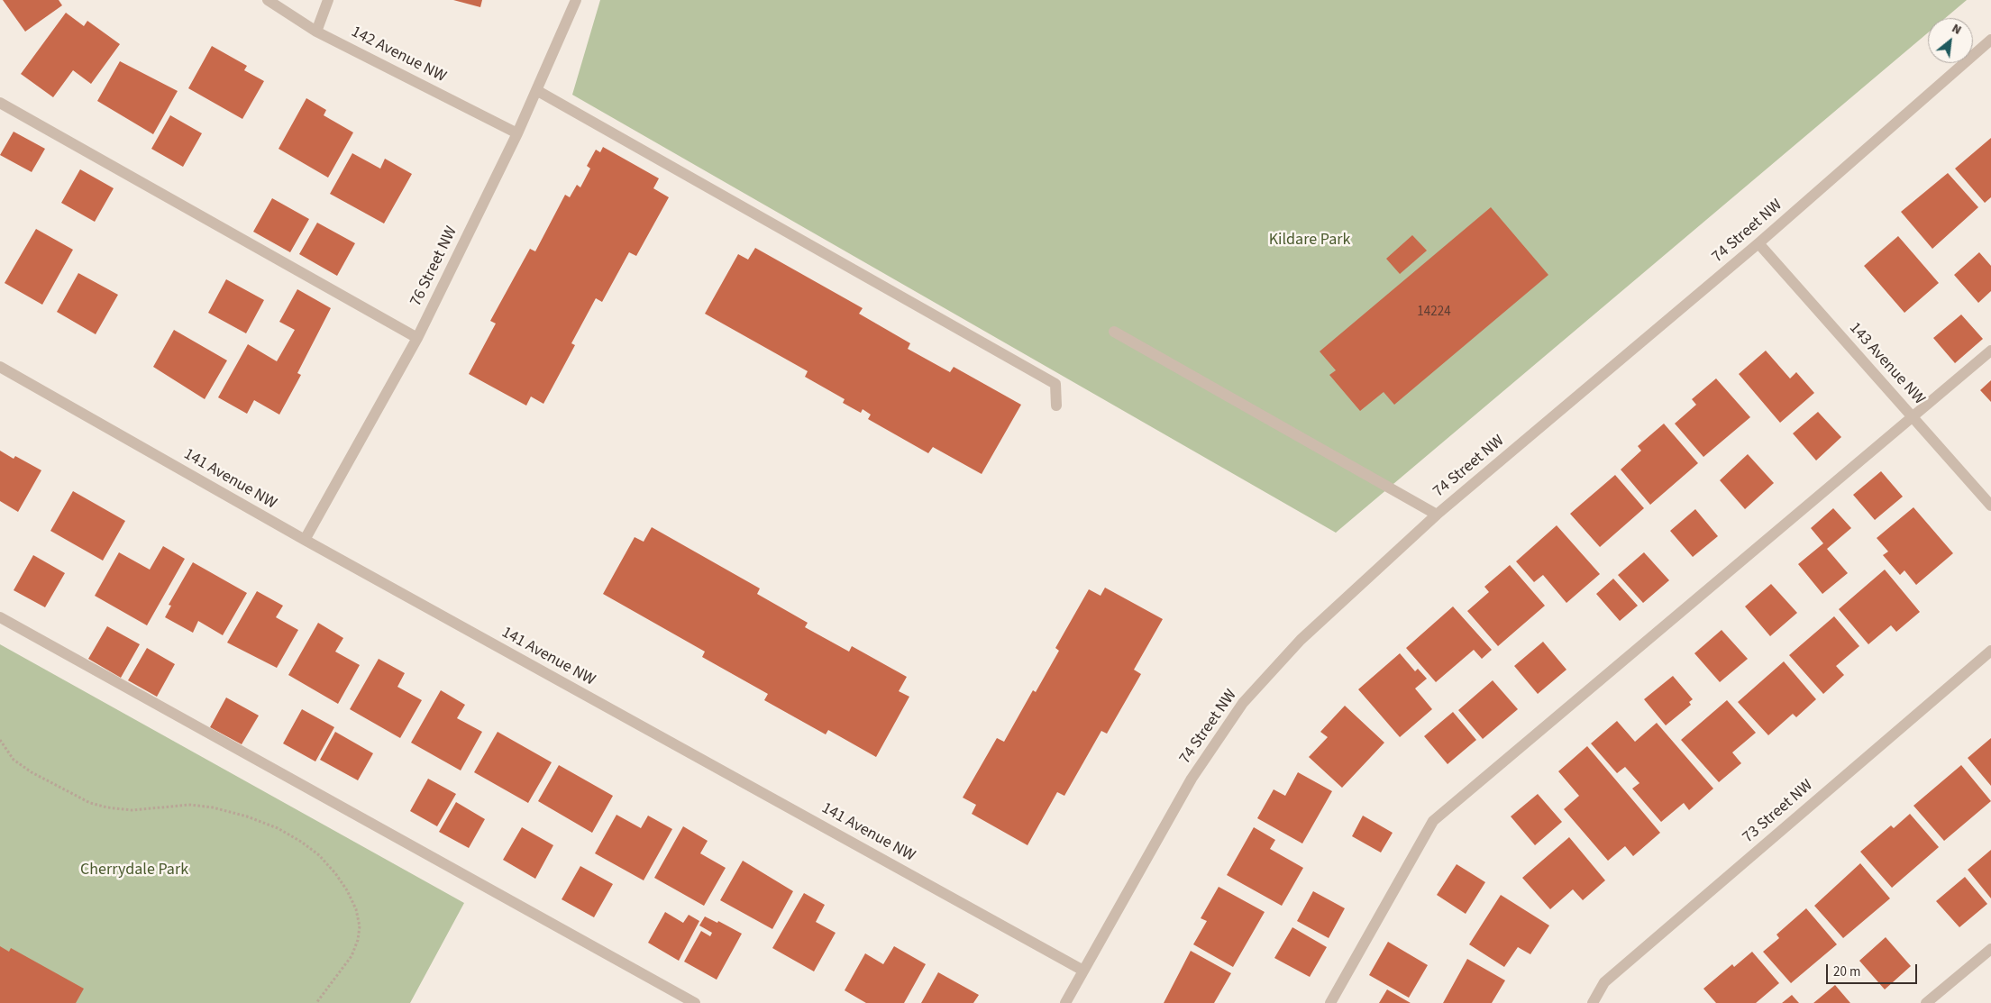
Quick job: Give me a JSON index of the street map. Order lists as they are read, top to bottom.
{
  "streets": {
    "street": [
      "142 Avenue NW",
      "74 Street NW",
      "76 Street NW",
      "143 Avenue NW",
      "141 Avenue NW",
      "73 Street NW"
    ]
  },
  "crossings": [
    ["142 Avenue NW", "76 Street NW"],
    ["74 Street NW", "143 Avenue NW"],
    ["74 Street NW", "141 Avenue NW"],
    ["76 Street NW", "141 Avenue NW"]
  ],
  "parks": ["Kildare Park", "Cherrydale Park"],
  "house_numbers": ["14224"],
  "scale_bar": "20 m",
  "north": "top right"
}
